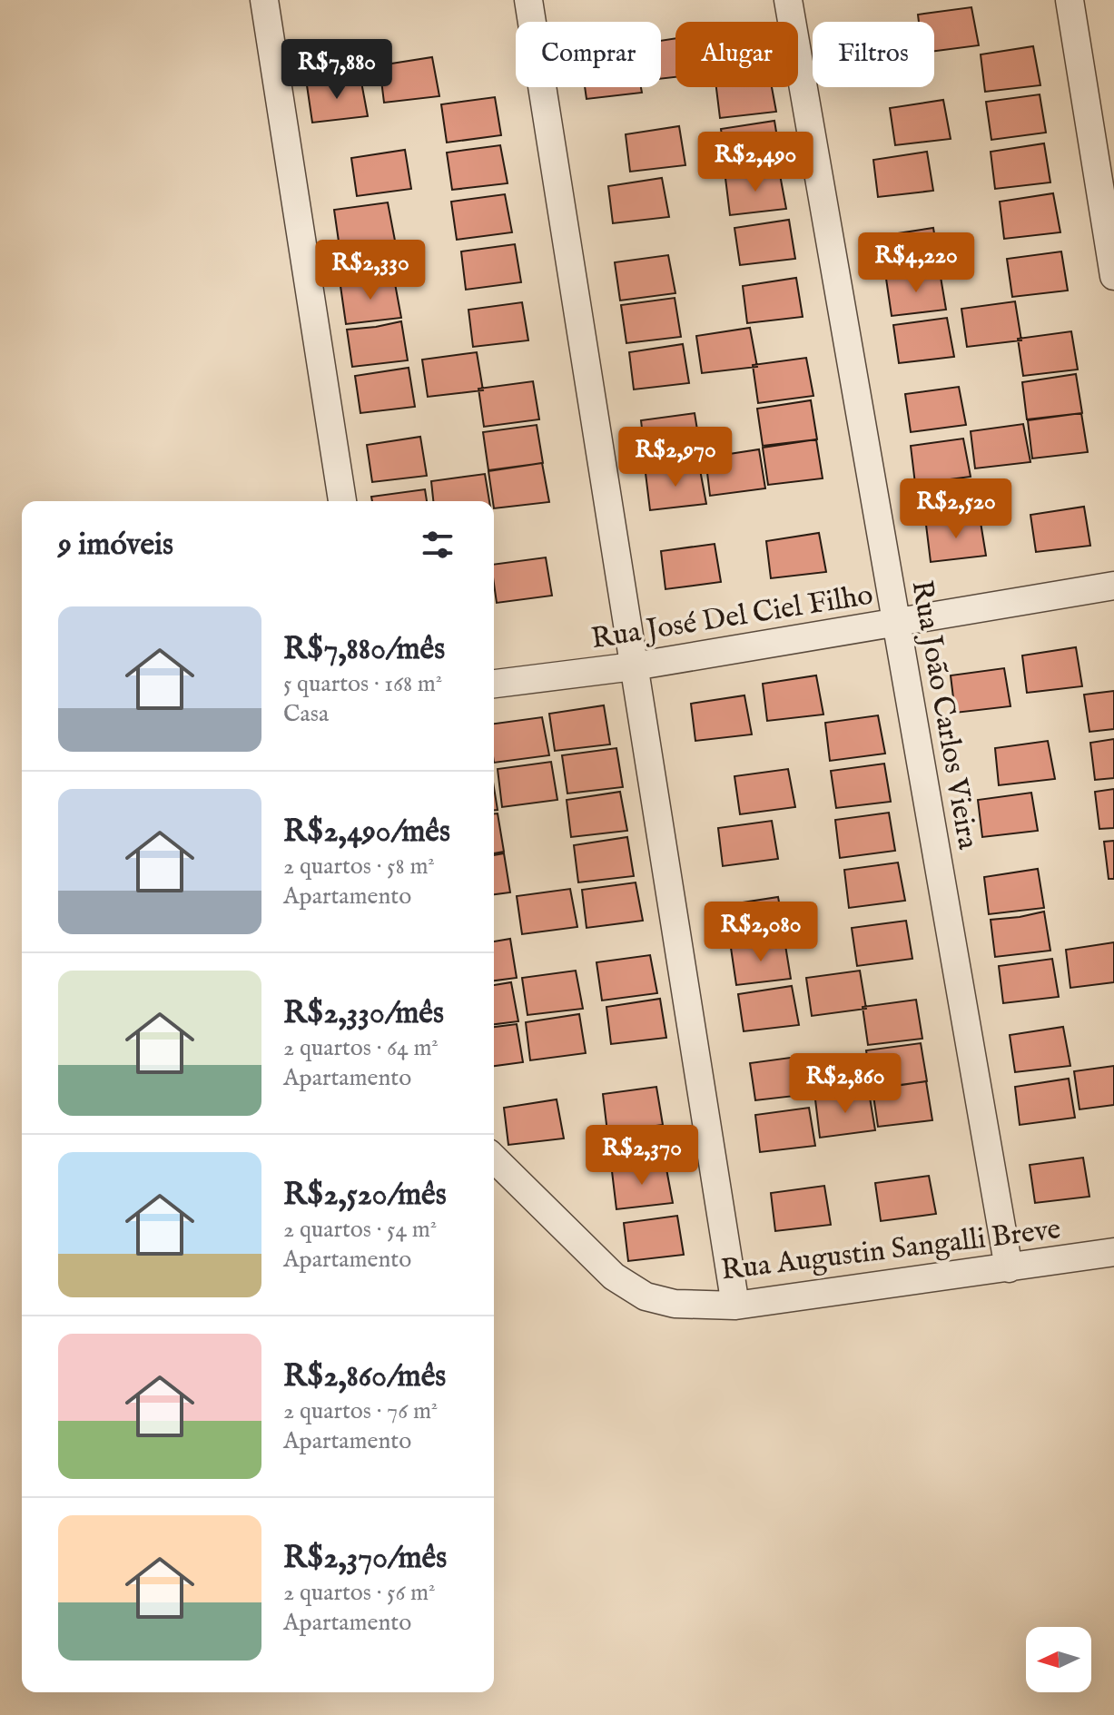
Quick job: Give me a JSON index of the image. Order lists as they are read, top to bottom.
{
  "streets": {
    "street": ["Rua José Del Ciel Filho", "Rua João Carlos Vieira", "Rua Augustin Sangalli Breve"]
  },
  "crossings": [
    ["Rua José Del Ciel Filho", "Rua João Carlos Vieira"],
    ["Rua João Carlos Vieira", "Rua Augustin Sangalli Breve"]
  ],
  "north": "left",
  "page": {
    "chip": ["Comprar", "Alugar", "Filtros"],
    "price": [
      "R$7,880",
      "R$2,490",
      "R$4,220",
      "R$2,330",
      "R$2,970",
      "R$2,520",
      "R$2,080",
      "R$2,860",
      "R$2,370"
    ],
    "heading": "9 imóveis",
    "list": [
      {
        "name": "R$7,880/mês",
        "note": "5 quartos · 168 m² · Casa"
      },
      {
        "name": "R$2,490/mês",
        "note": "2 quartos · 58 m² · Apartamento"
      },
      {
        "name": "R$2,330/mês",
        "note": "2 quartos · 64 m² · Apartamento"
      },
      {
        "name": "R$2,520/mês",
        "note": "2 quartos · 54 m² · Apartamento"
      },
      {
        "name": "R$2,860/mês",
        "note": "2 quartos · 76 m² · Apartamento"
      },
      {
        "name": "R$2,370/mês",
        "note": "2 quartos · 56 m² · Apartamento"
      }
    ]
  }
}
